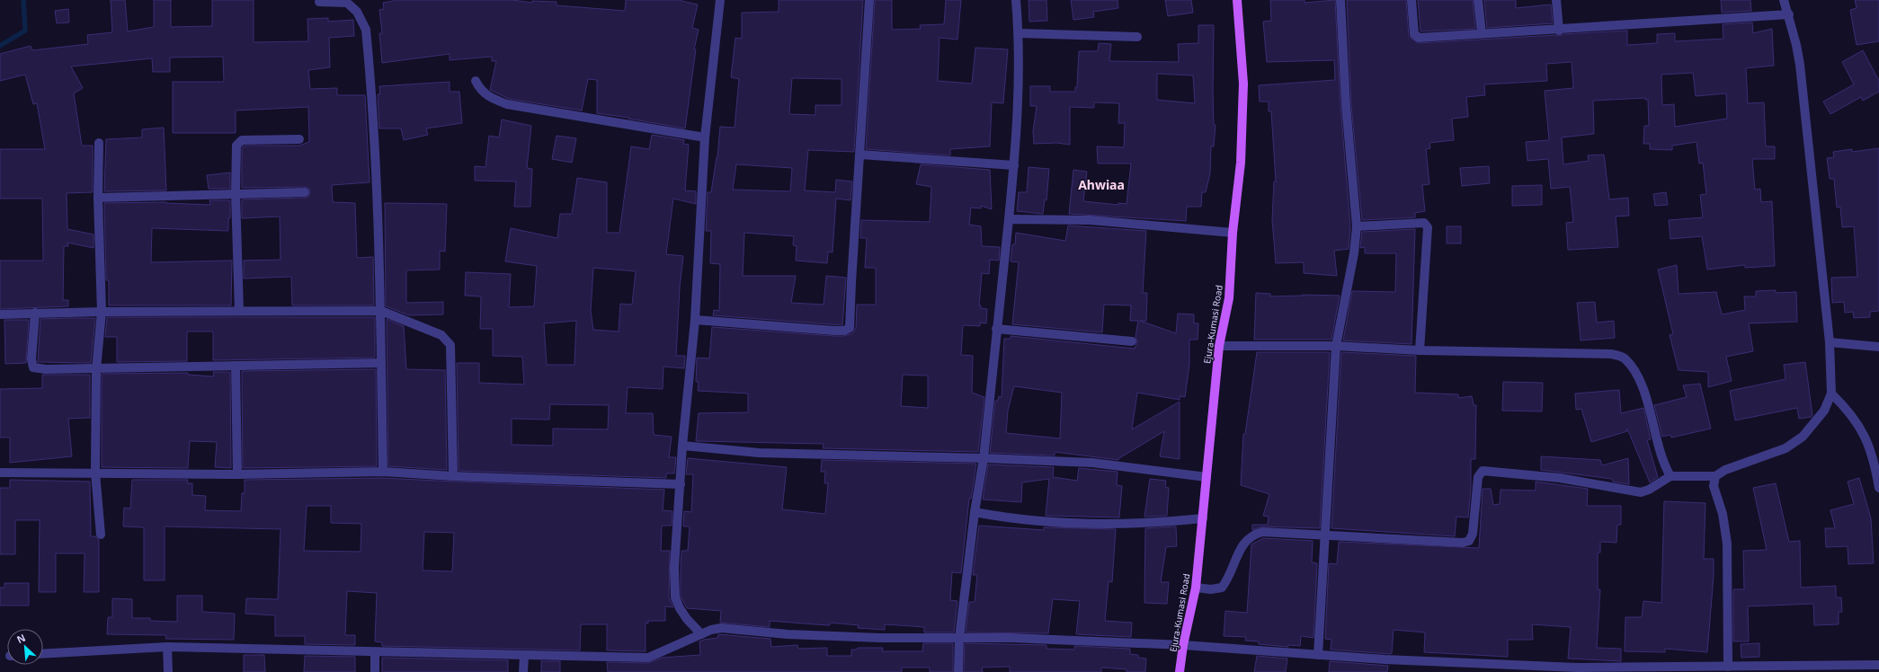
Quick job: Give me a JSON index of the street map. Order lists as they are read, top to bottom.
{
  "streets": {
    "main road": ["Ejura-Kumasi Road"]
  },
  "districts": ["Ahwiaa"],
  "north": "top left"
}
